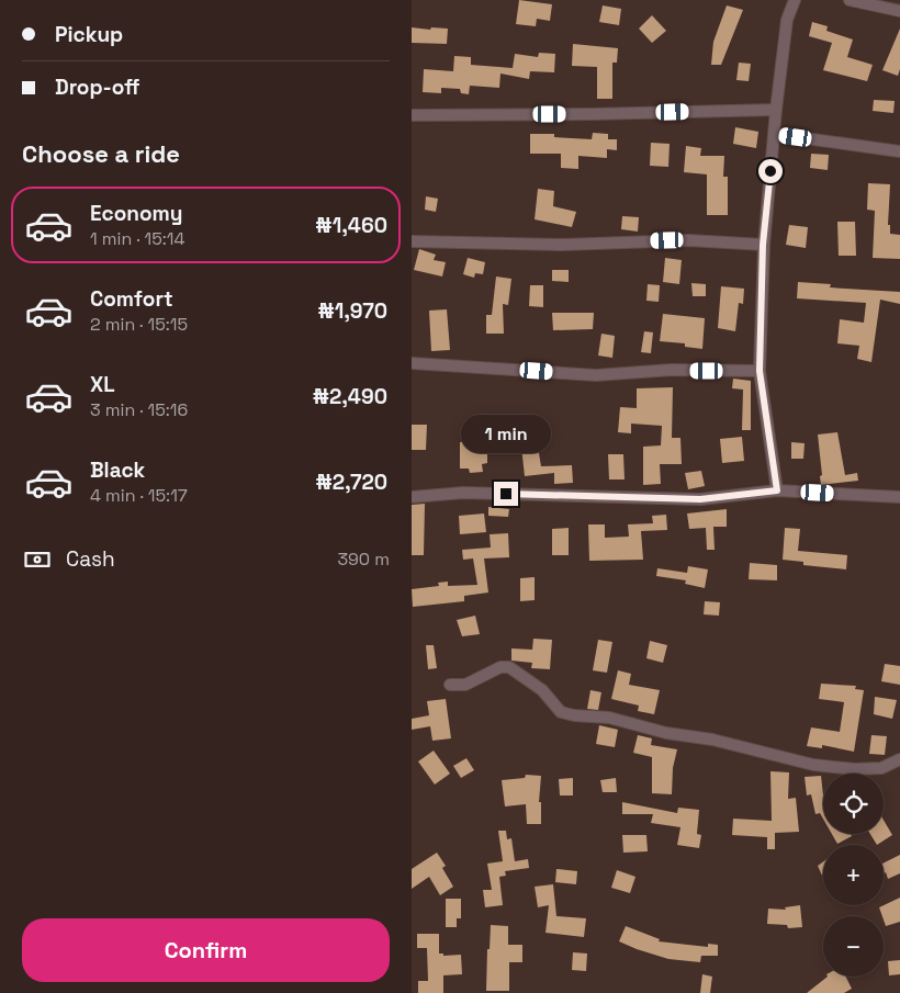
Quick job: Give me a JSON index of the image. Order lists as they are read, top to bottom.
{
  "page": {
    "banner": ["Pickup", "Drop-off"],
    "heading": "Choose a ride",
    "list": [
      {
        "name": "Economy",
        "note": "1 min · 15:14",
        "value": "₦1,460"
      },
      {
        "name": "Comfort",
        "note": "2 min · 15:15",
        "value": "₦1,970"
      },
      {
        "name": "XL",
        "note": "3 min · 15:16",
        "value": "₦2,490"
      },
      {
        "name": "Black",
        "note": "4 min · 15:17",
        "value": "₦2,720"
      }
    ],
    "bubble": "1 min",
    "pay": ["Cash", "390 m"],
    "map_buttons": ["+", "−"],
    "buttons": "Confirm"
  }
}
